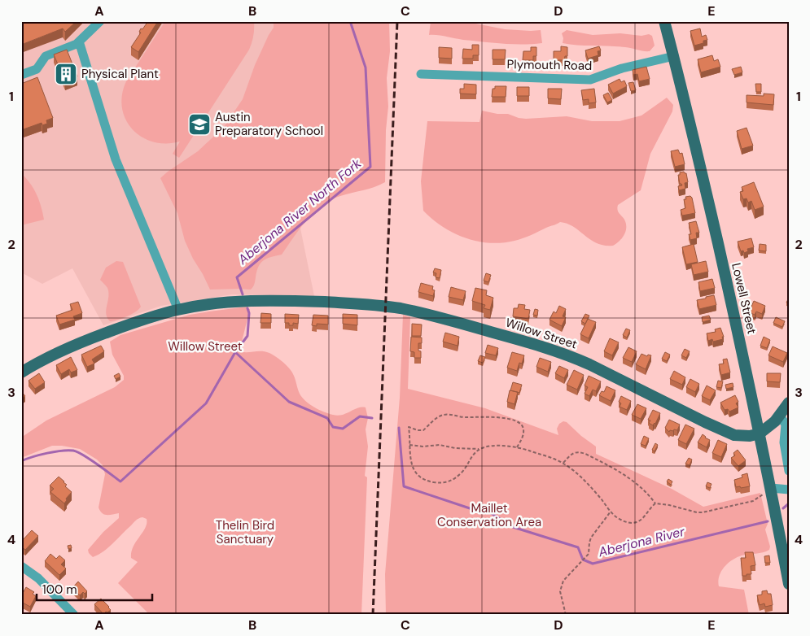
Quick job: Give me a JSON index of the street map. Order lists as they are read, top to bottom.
{
  "streets": {
    "main road": ["Lowell Street", "Willow Street"],
    "street": ["Plymouth Road"]
  },
  "crossings": [
    ["Plymouth Road", "Lowell Street"],
    ["Lowell Street", "Willow Street"]
  ],
  "water": ["Aberjona River North Fork", "Aberjona River"],
  "parks": ["Willow Street", "Maillet Conservation Area", "Thelin Bird Sanctuary"],
  "places": {
    "building": ["Physical Plant"],
    "school or university": ["Austin Preparatory School"]
  },
  "scale_bar": "100 m",
  "grid": {
    "columns": [
      "A",
      "B",
      "C",
      "D",
      "E"
    ],
    "rows": [
      "1",
      "2",
      "3",
      "4"
    ]
  }
}
